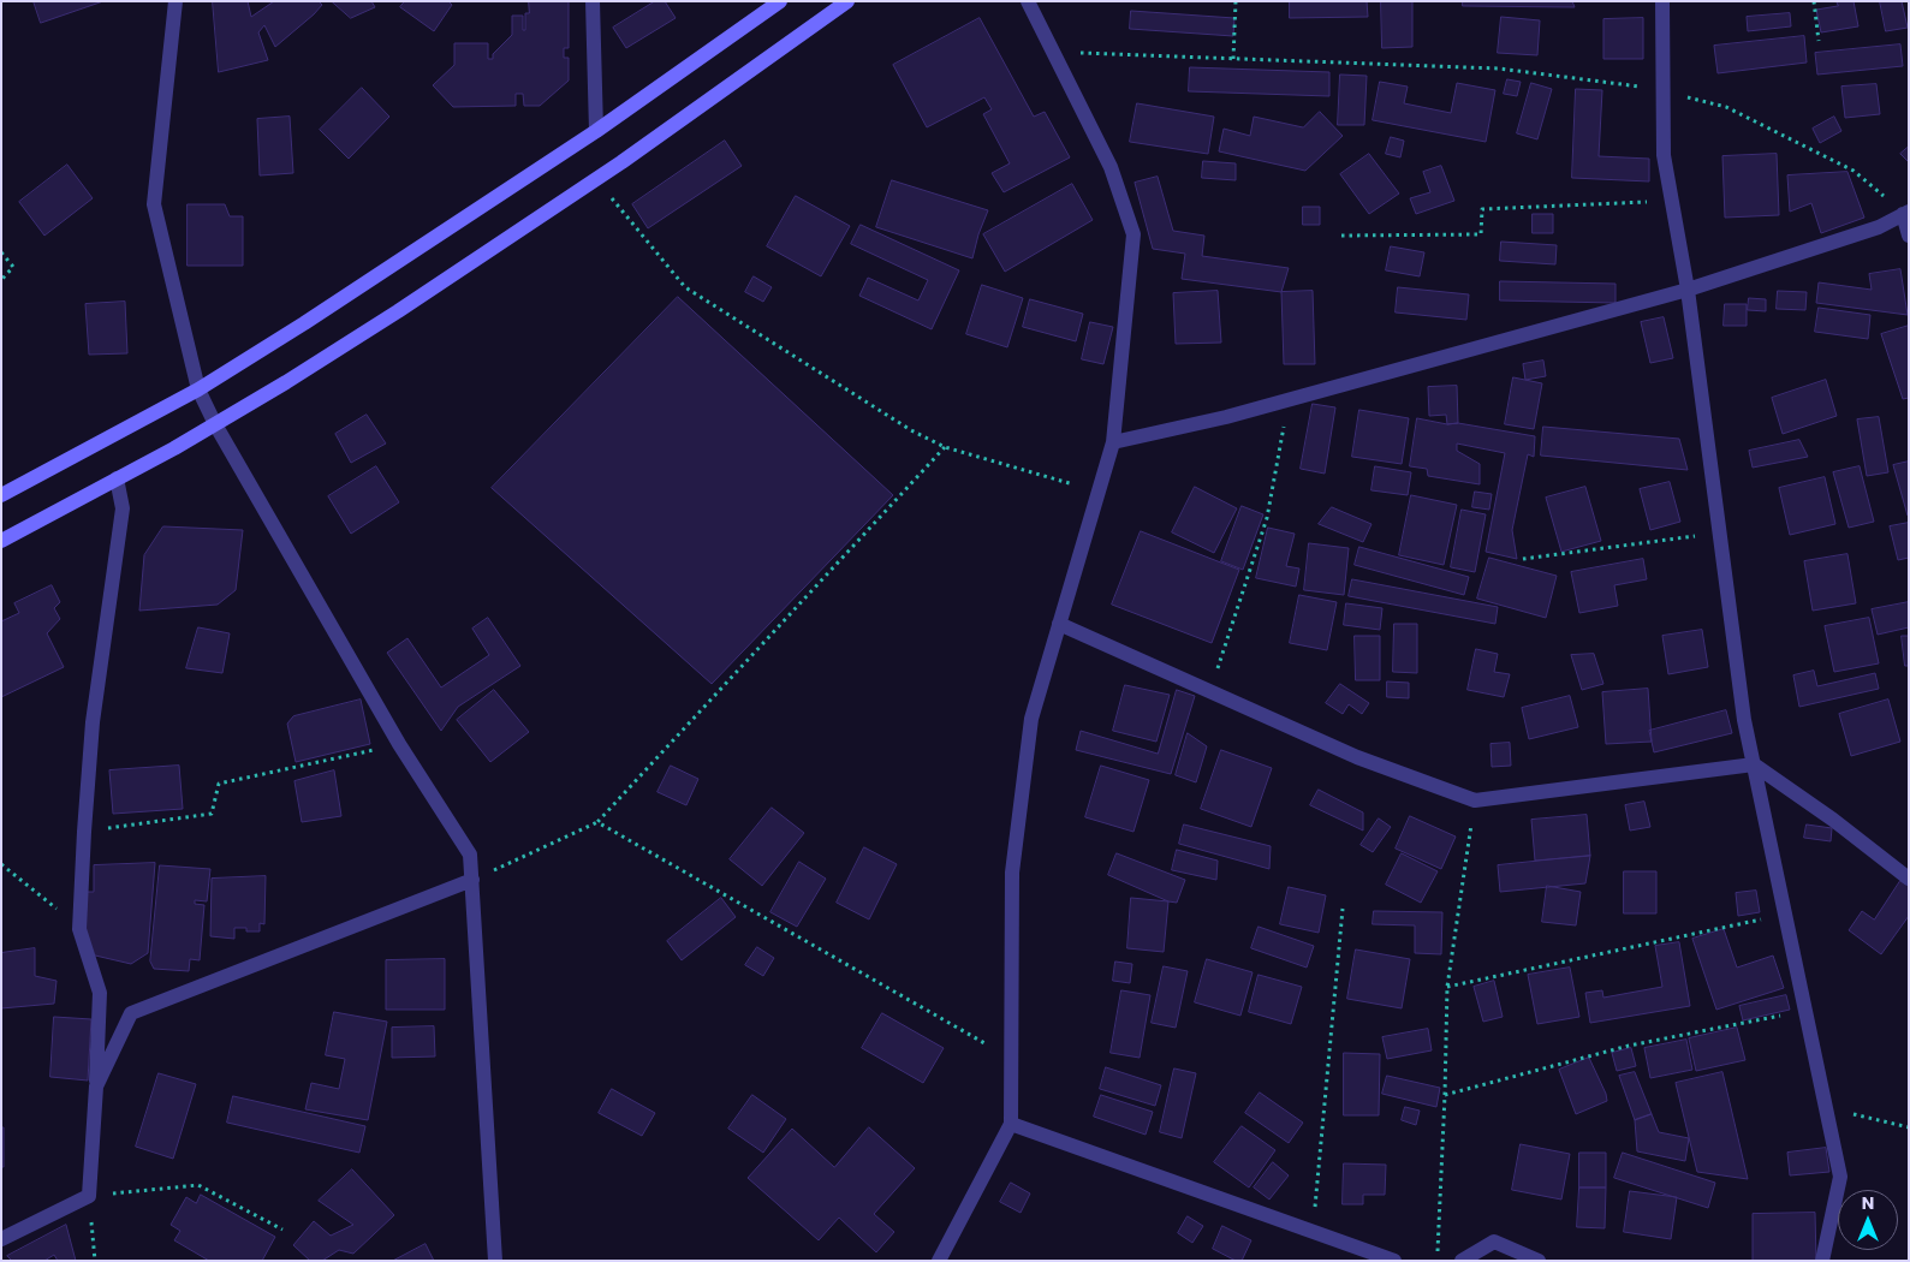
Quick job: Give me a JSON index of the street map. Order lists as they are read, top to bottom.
{
  "north": "top"
}
